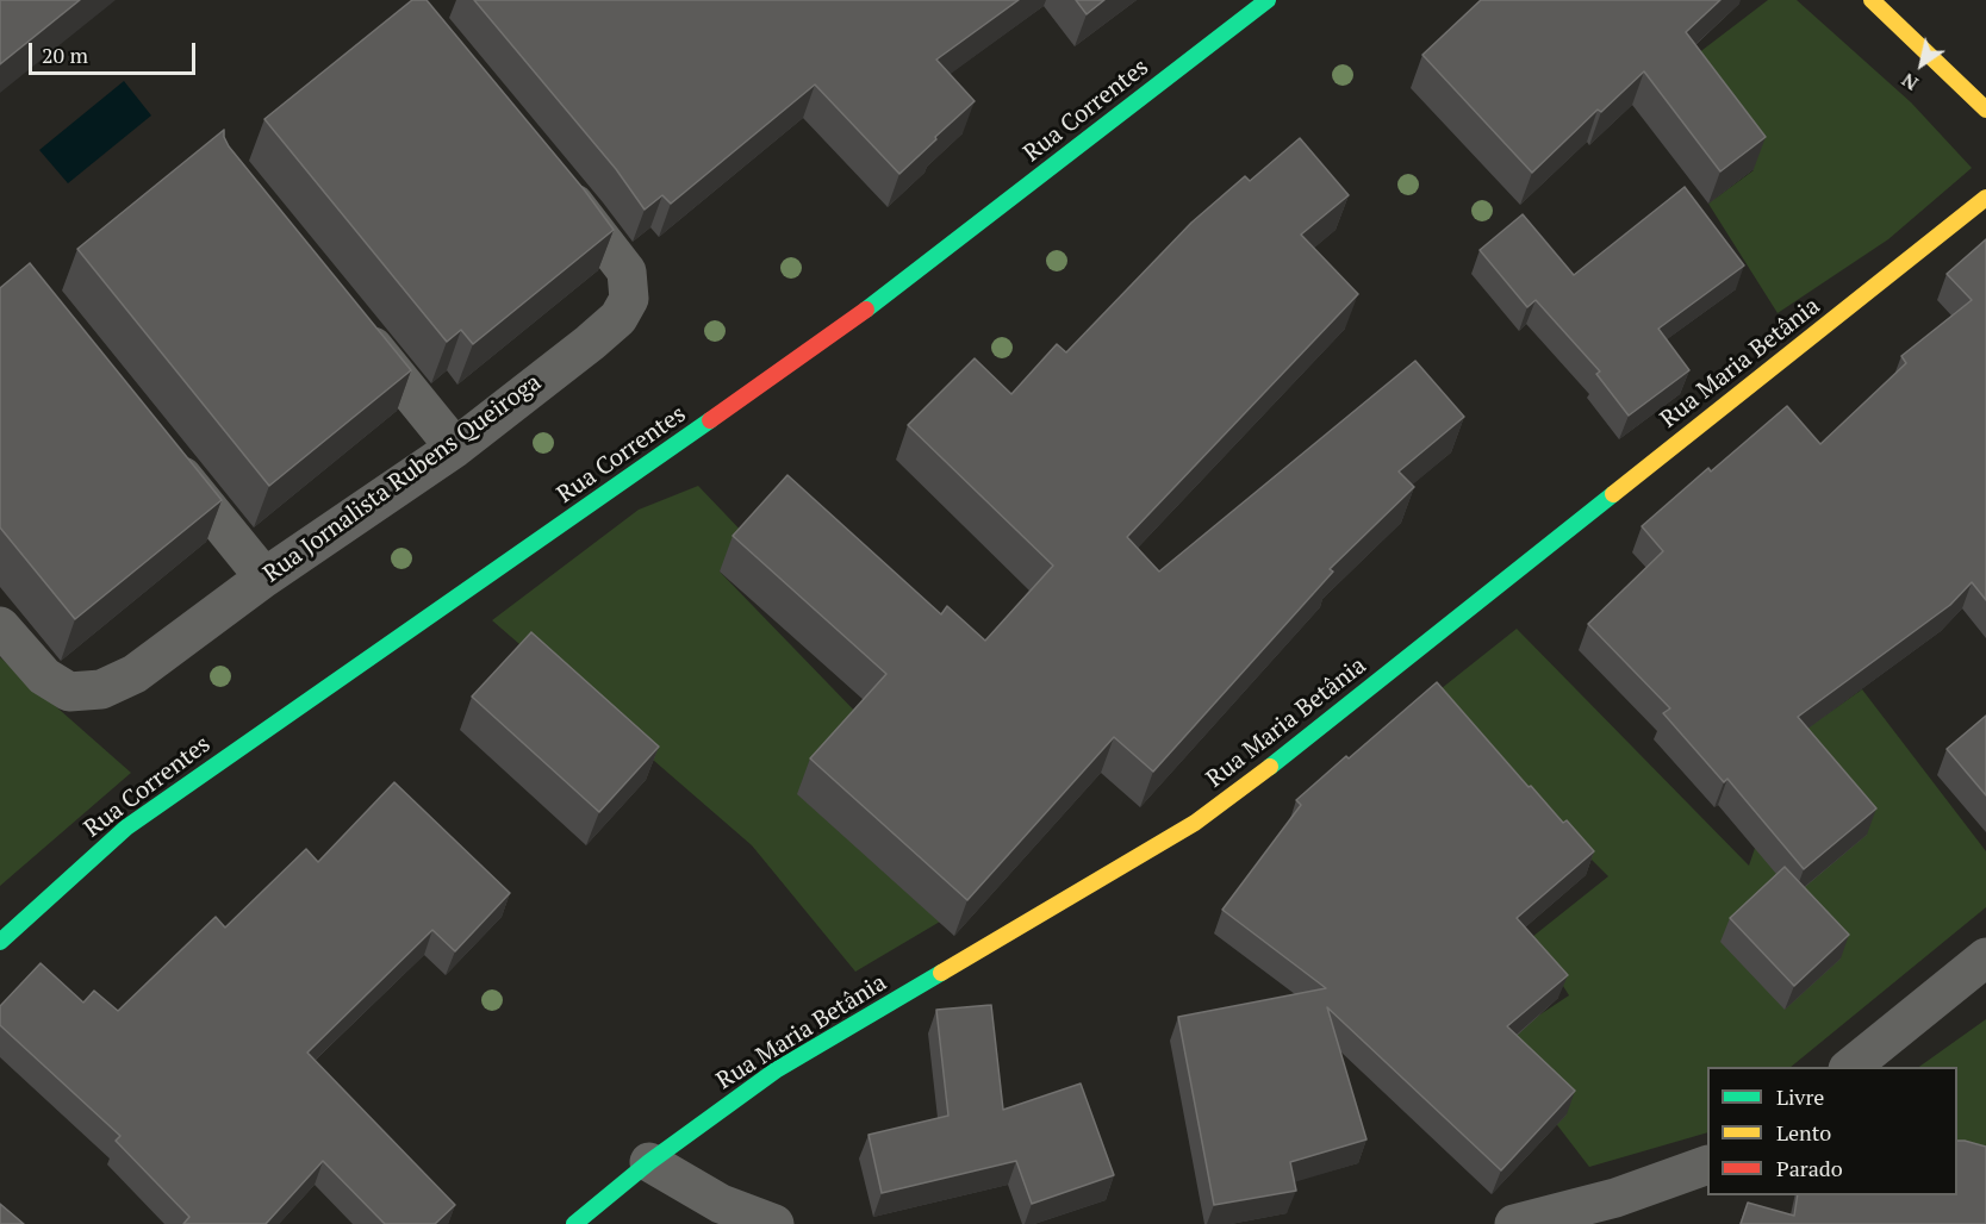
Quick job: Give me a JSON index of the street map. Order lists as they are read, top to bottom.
{
  "streets": {
    "street": ["Rua Correntes", "Rua Maria Betânia", "Rua Jornalista Rubens Queiroga"]
  },
  "legend": ["Livre", "Lento", "Parado"],
  "scale_bar": "20 m",
  "north": "bottom left"
}
